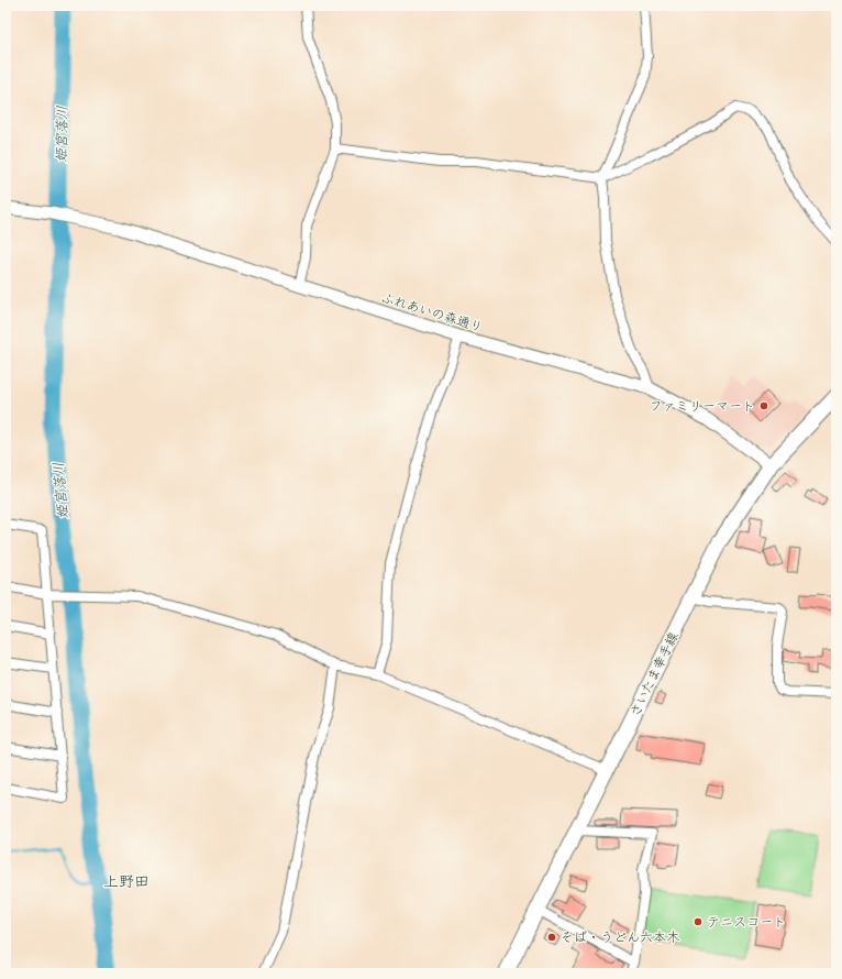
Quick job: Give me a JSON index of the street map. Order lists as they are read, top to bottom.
{
  "streets": {
    "main road": ["さいたま幸手線"],
    "street": ["ふれあいの森通り"]
  },
  "crossings": [
    ["ふれあいの森通り", "さいたま幸手線"]
  ],
  "districts": ["上野田"],
  "water": ["姫宮落川"],
  "places": ["ファミリーマート", "テニスコート", "そば・うどん六本木"]
}
